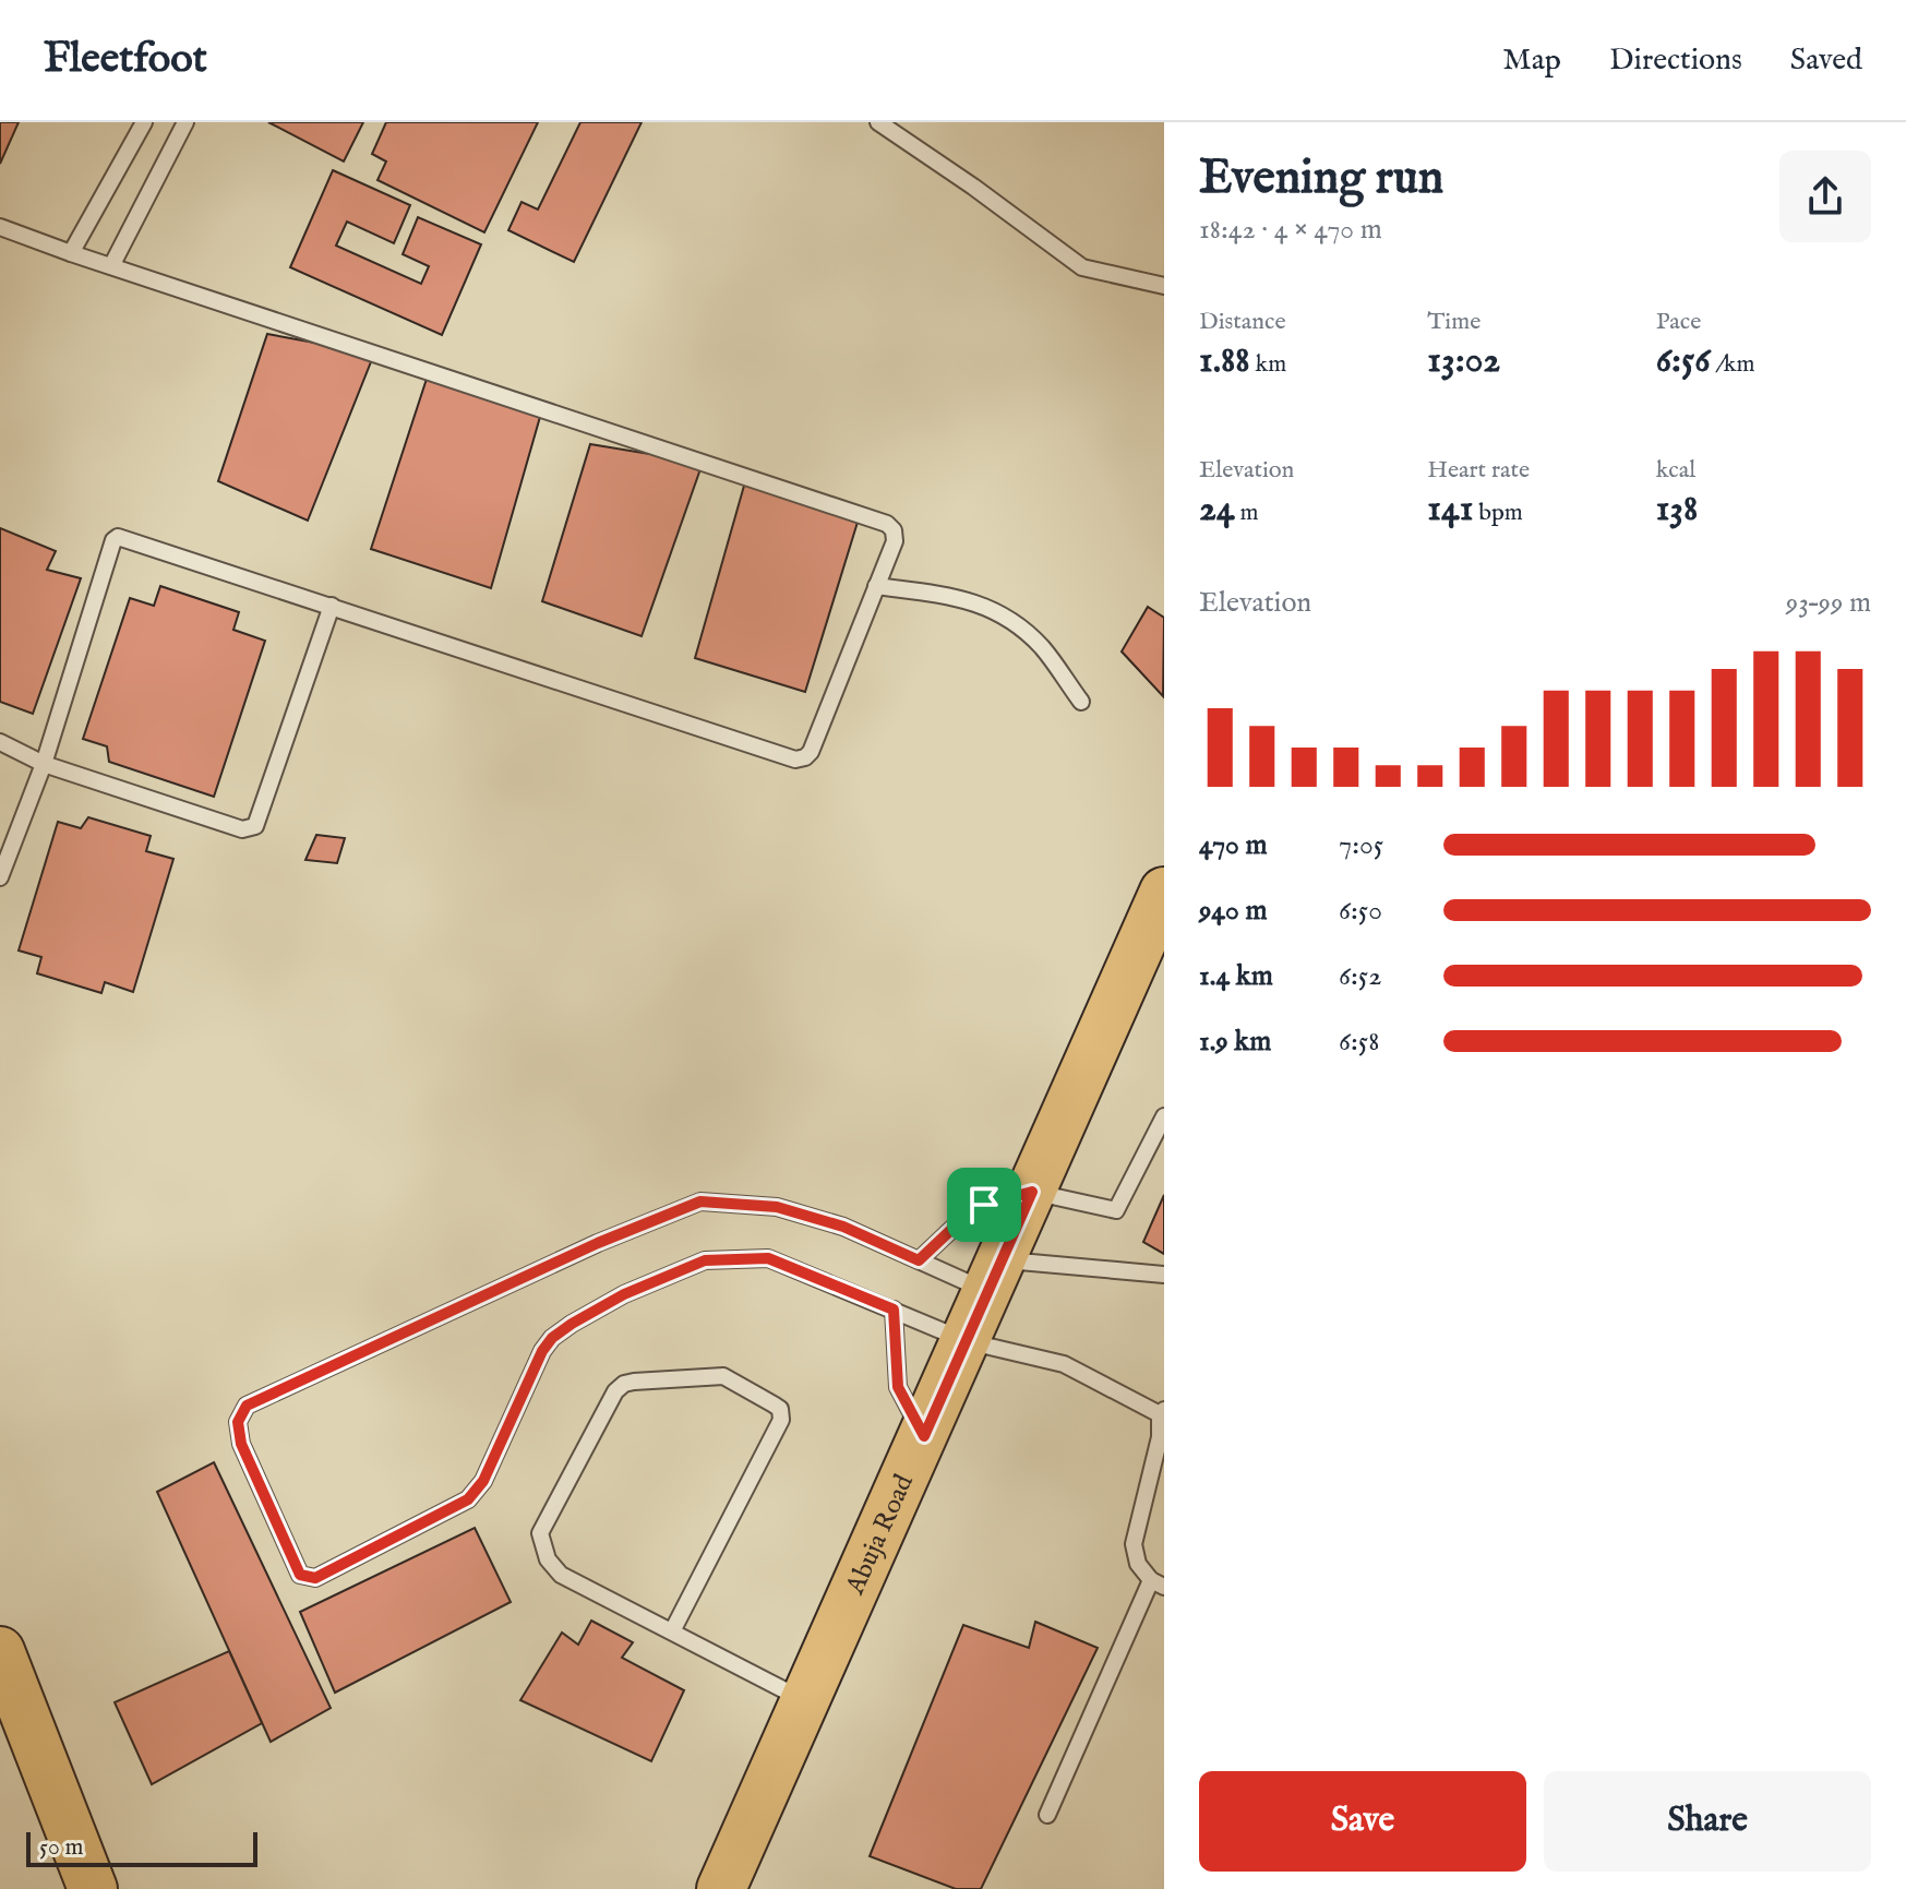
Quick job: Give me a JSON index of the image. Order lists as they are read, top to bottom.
{
  "streets": {
    "main road": ["Abuja Road"]
  },
  "scale_bar": "50 m",
  "page": {
    "header": "Fleetfoot",
    "nav": ["Map", "Directions", "Saved"],
    "heading": ["Evening run", "18:42 · 4 × 470 m"],
    "stats": [
      ["Distance", "1.88 km"],
      ["Time", "13:02"],
      ["Pace", "6:56 /km"],
      ["Elevation", "24 m"],
      ["Heart rate", "141 bpm"],
      ["kcal", "138"]
    ],
    "chart": ["Elevation", "93–99 m"],
    "list": [
      {
        "name": "470 m",
        "note": "7:05"
      },
      {
        "name": "940 m",
        "note": "6:50"
      },
      {
        "name": "1.4 km",
        "note": "6:52"
      },
      {
        "name": "1.9 km",
        "note": "6:58"
      }
    ],
    "buttons": ["Save", "Share"],
    "scale": "50 m"
  }
}
